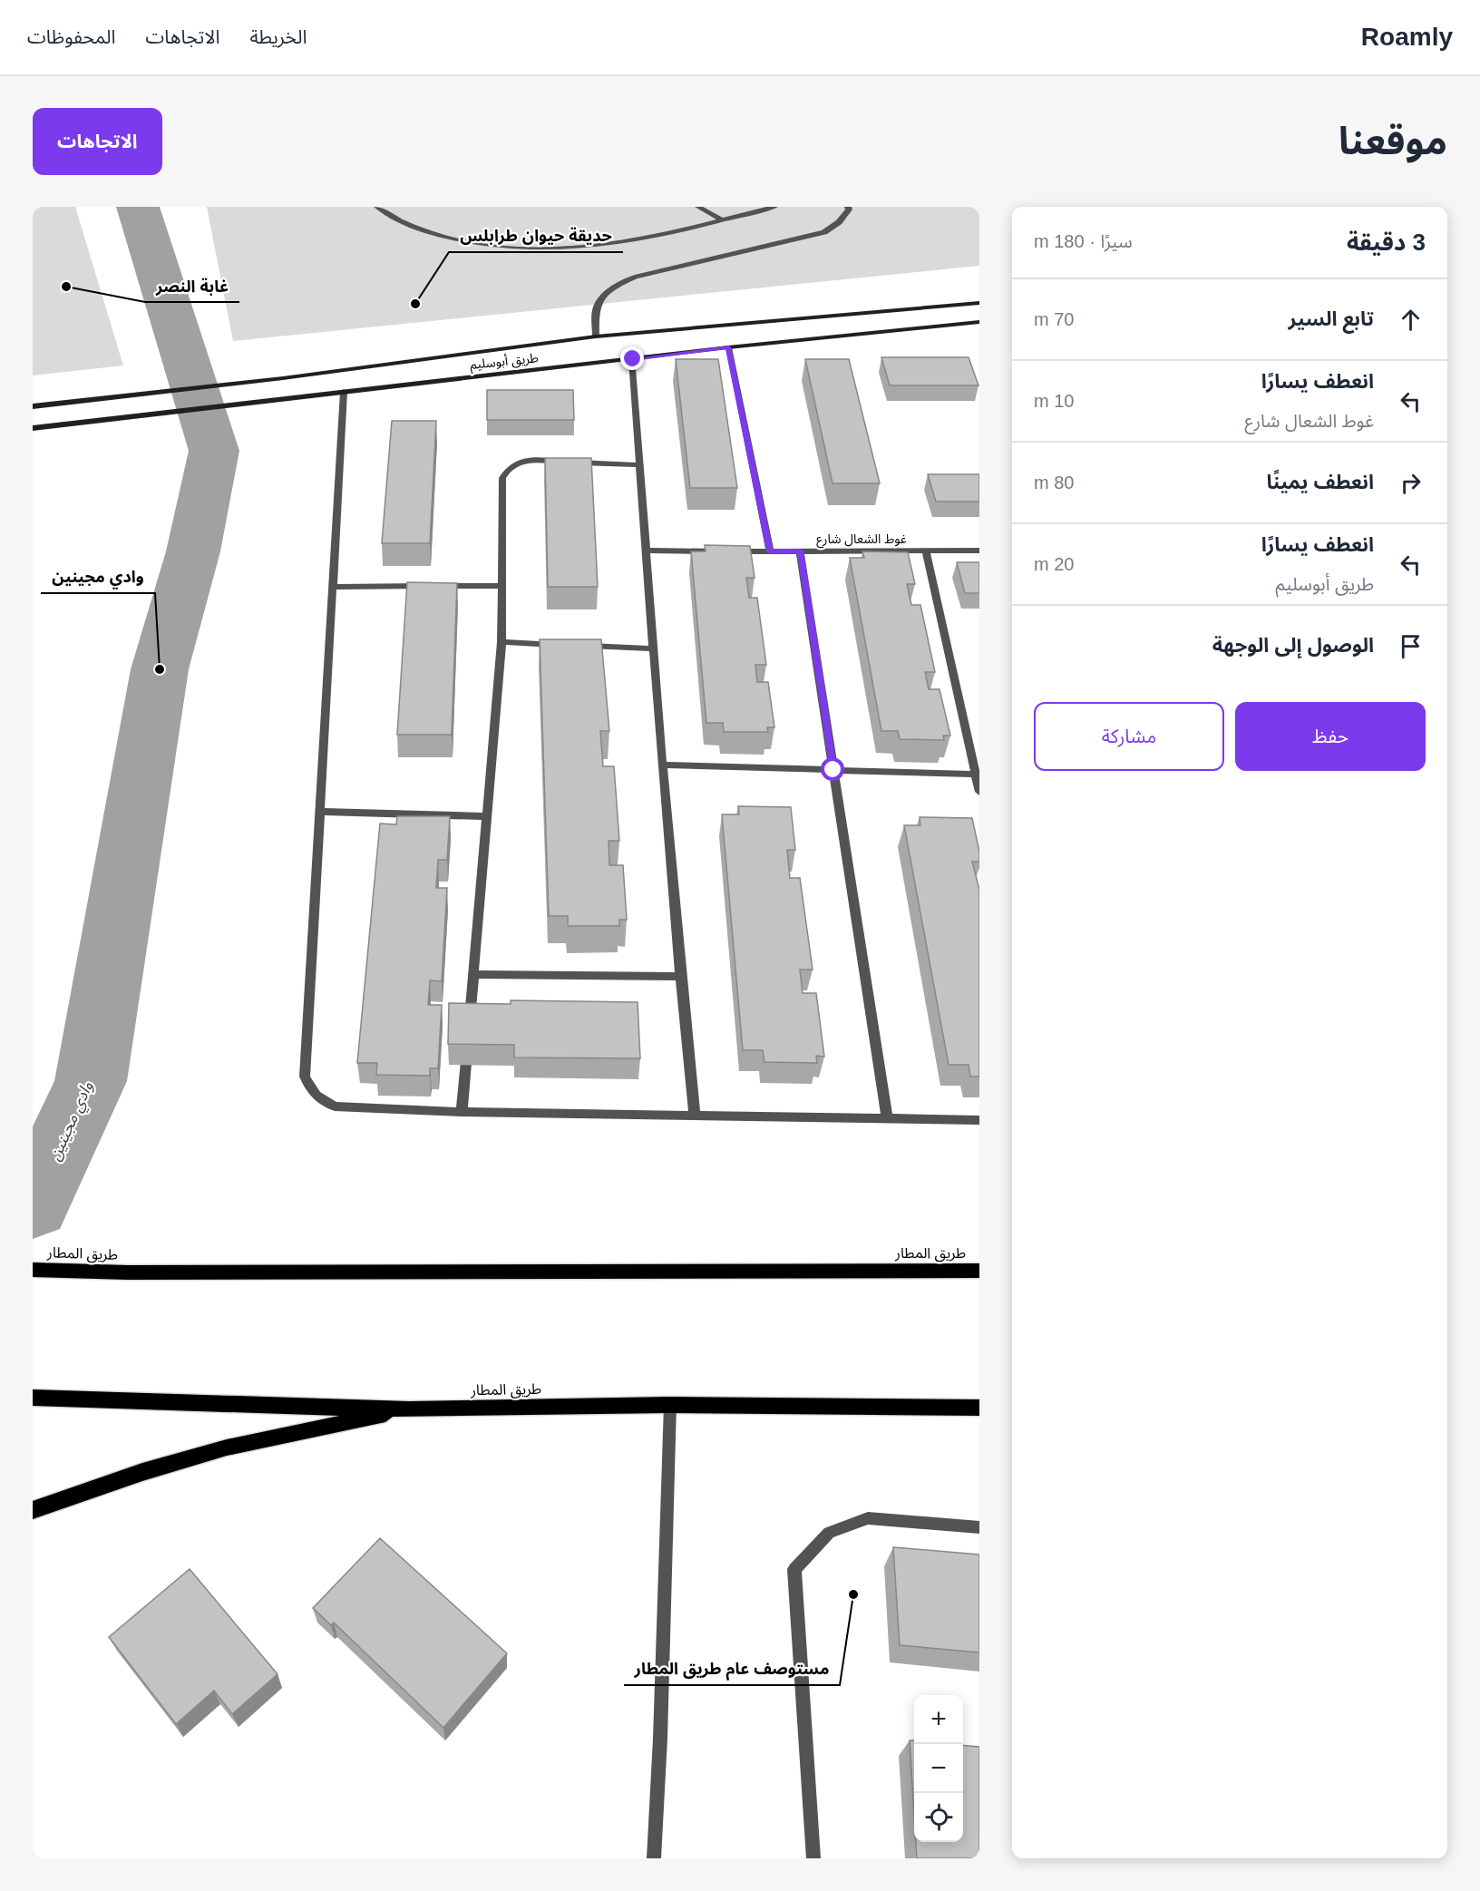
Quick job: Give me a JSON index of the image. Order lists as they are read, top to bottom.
{
  "streets": {
    "highway": ["طريق المطار"],
    "main road": ["طريق أبوسليم"],
    "street": ["غوط الشعال شارع"]
  },
  "water": ["وادي مجينين"],
  "places": [
    "غابة النصر",
    "حديقة حيوان طرابلس",
    "وادي مجينين",
    "مستوصف عام طريق المطار"
  ],
  "page": {
    "header": "Roamly",
    "nav": ["الخريطة", "الاتجاهات", "المحفوظات"],
    "title": "موقعنا",
    "buttons": [
      "الاتجاهات",
      ["حفظ", "مشاركة"]
    ],
    "heading": ["3 دقيقة", "سيرًا · 180 m"],
    "list": [
      ["تابع السير", "70 m"],
      ["انعطف يسارًا", "غوط الشعال شارع", "10 m"],
      ["انعطف يمينًا", "80 m"],
      ["انعطف يسارًا", "طريق أبوسليم", "20 m"],
      "الوصول إلى الوجهة"
    ],
    "map_buttons": ["+", "−"]
  }
}
